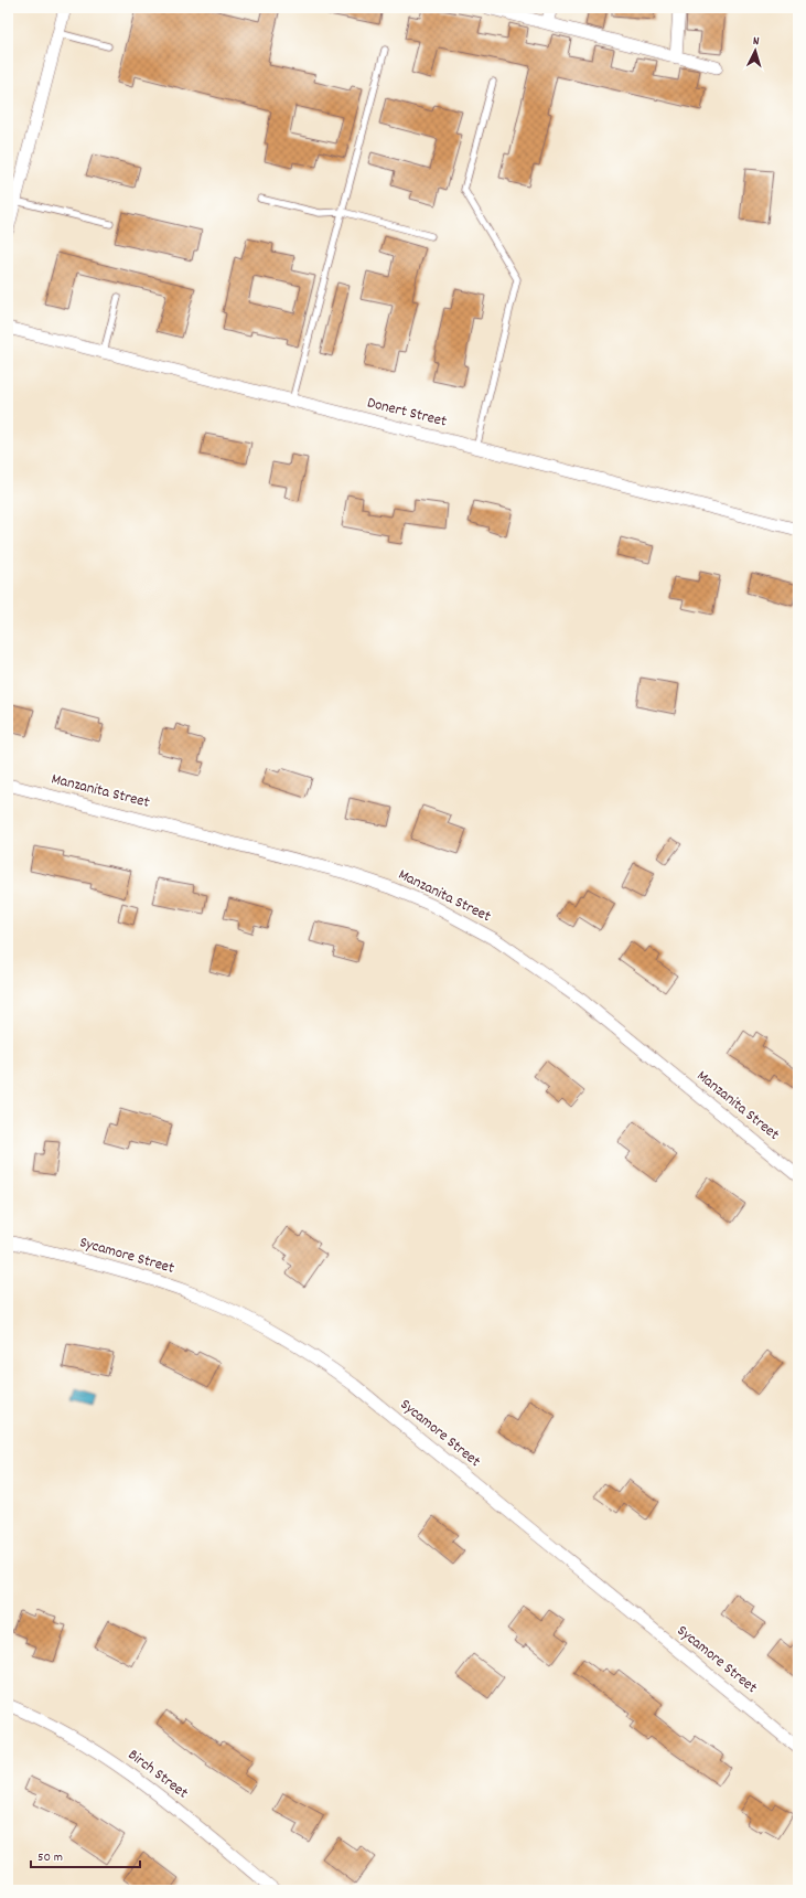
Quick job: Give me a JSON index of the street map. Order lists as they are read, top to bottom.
{
  "streets": {
    "street": [
      "Donert Street",
      "Manzanita Street",
      "Sycamore Street",
      "Birch Street"
    ]
  },
  "scale_bar": "50 m",
  "north": "top"
}
